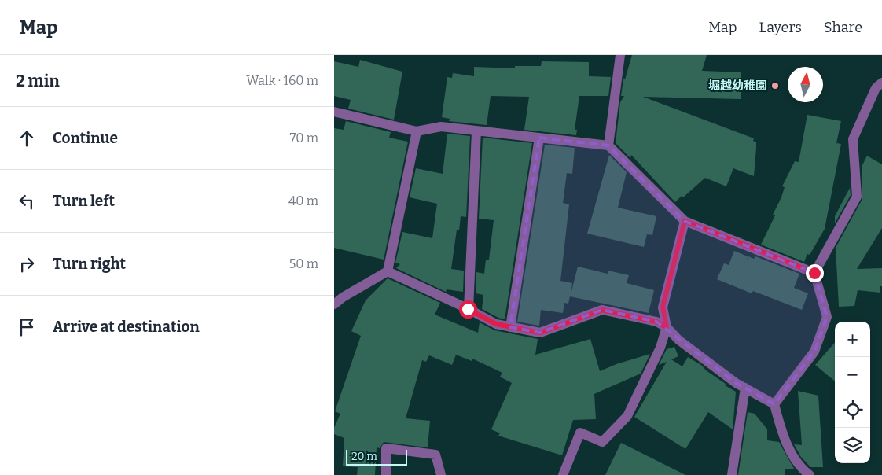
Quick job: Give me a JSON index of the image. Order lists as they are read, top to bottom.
{
  "places": ["堀越幼稚園"],
  "scale_bar": "20 m",
  "north": "top",
  "page": {
    "header": "Map",
    "nav": ["Map", "Layers", "Share"],
    "heading": ["2 min", "Walk · 160 m"],
    "list": [
      ["Continue", "70 m"],
      ["Turn left", "40 m"],
      ["Turn right", "50 m"],
      "Arrive at destination"
    ],
    "map_buttons": ["+", "−"],
    "scale": "20 m"
  }
}
